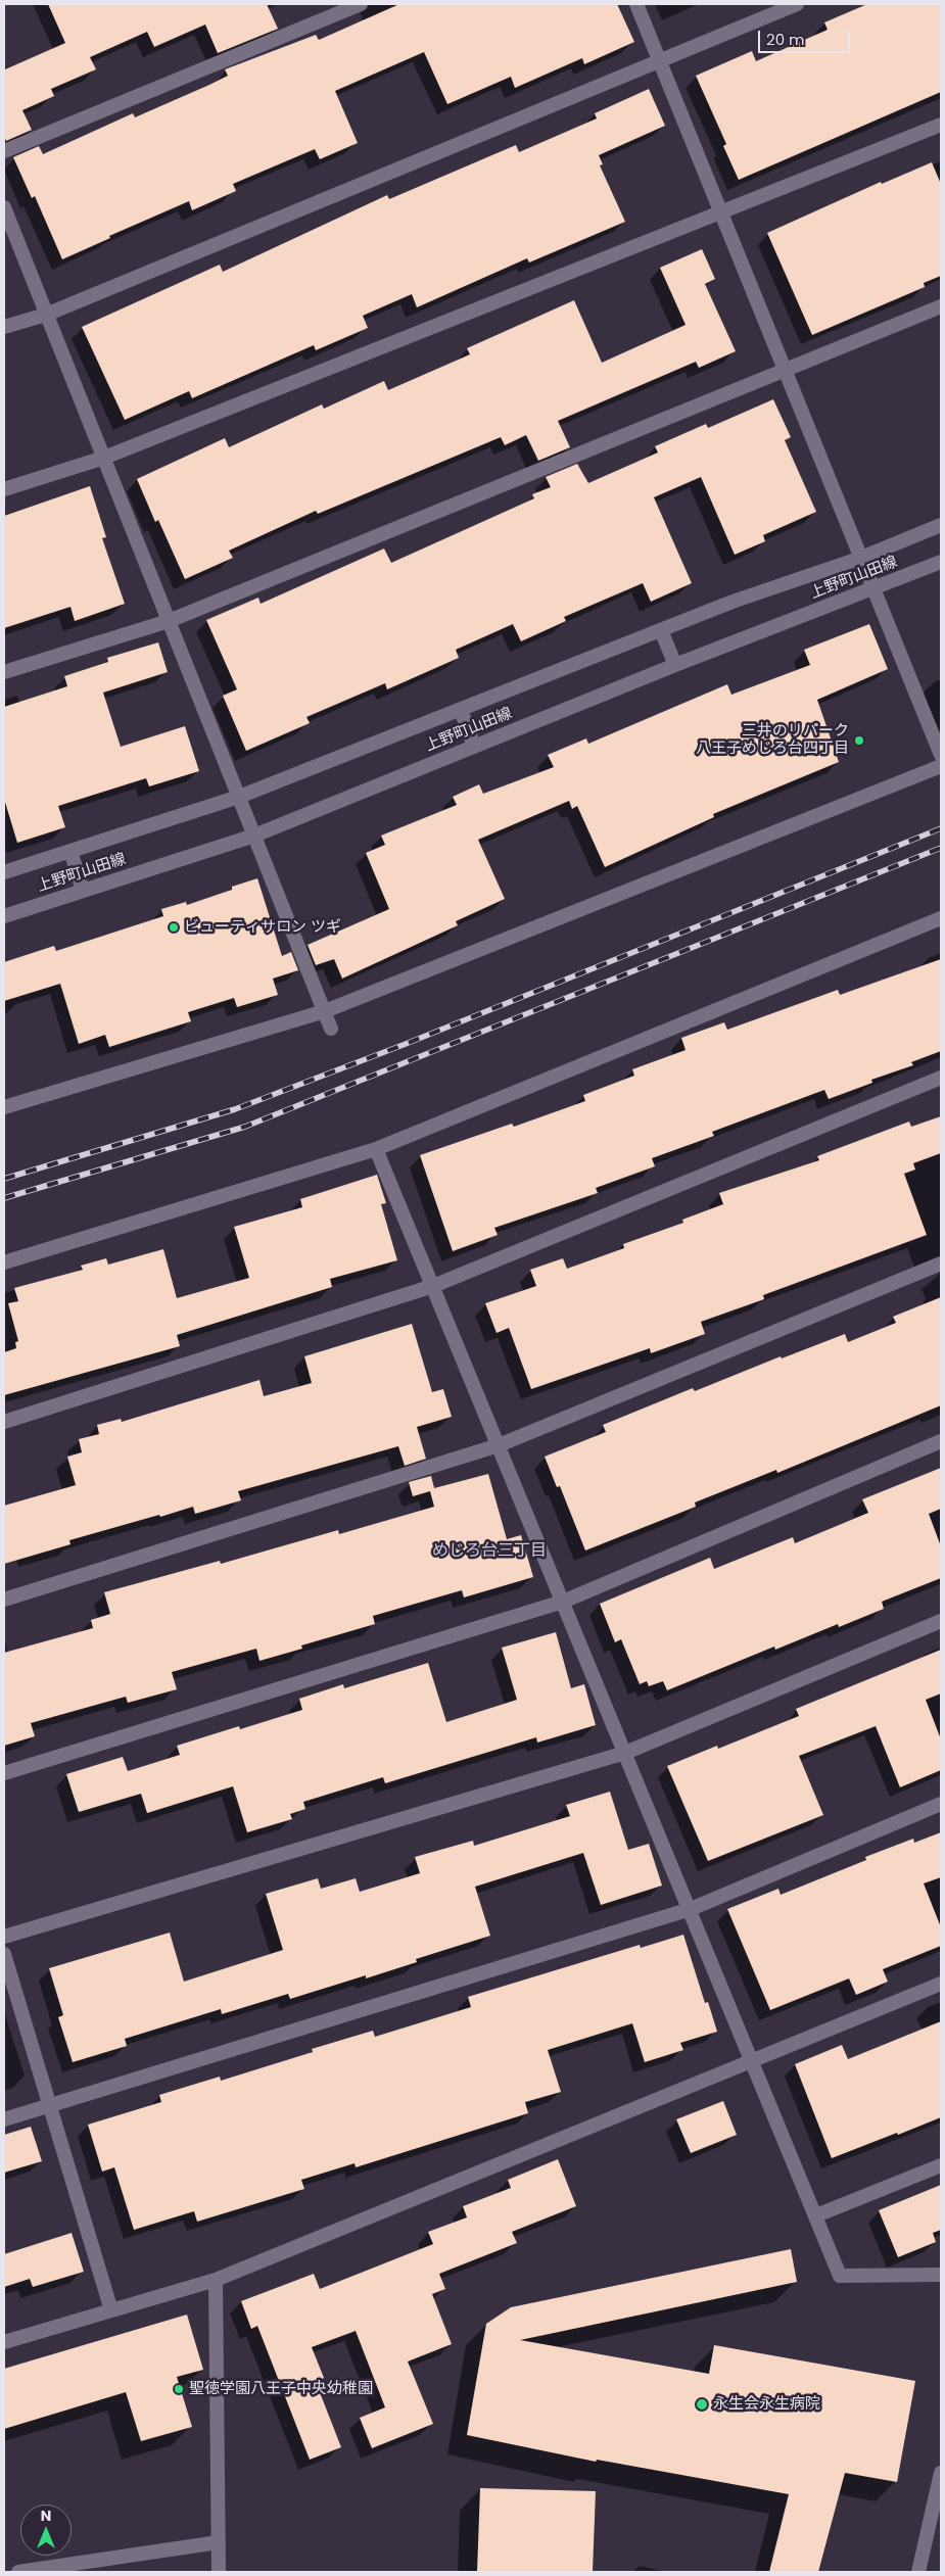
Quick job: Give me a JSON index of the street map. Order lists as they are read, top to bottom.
{
  "streets": {
    "street": ["上野町山田線"]
  },
  "districts": ["めじろ台三丁目"],
  "places": [
    "三井のリパーク 八王子めじろ台四丁目",
    "ビューティサロン ツギ",
    "聖徳学園八王子中央幼稚園",
    "永生会永生病院"
  ],
  "scale_bar": "20 m",
  "north": "top"
}
